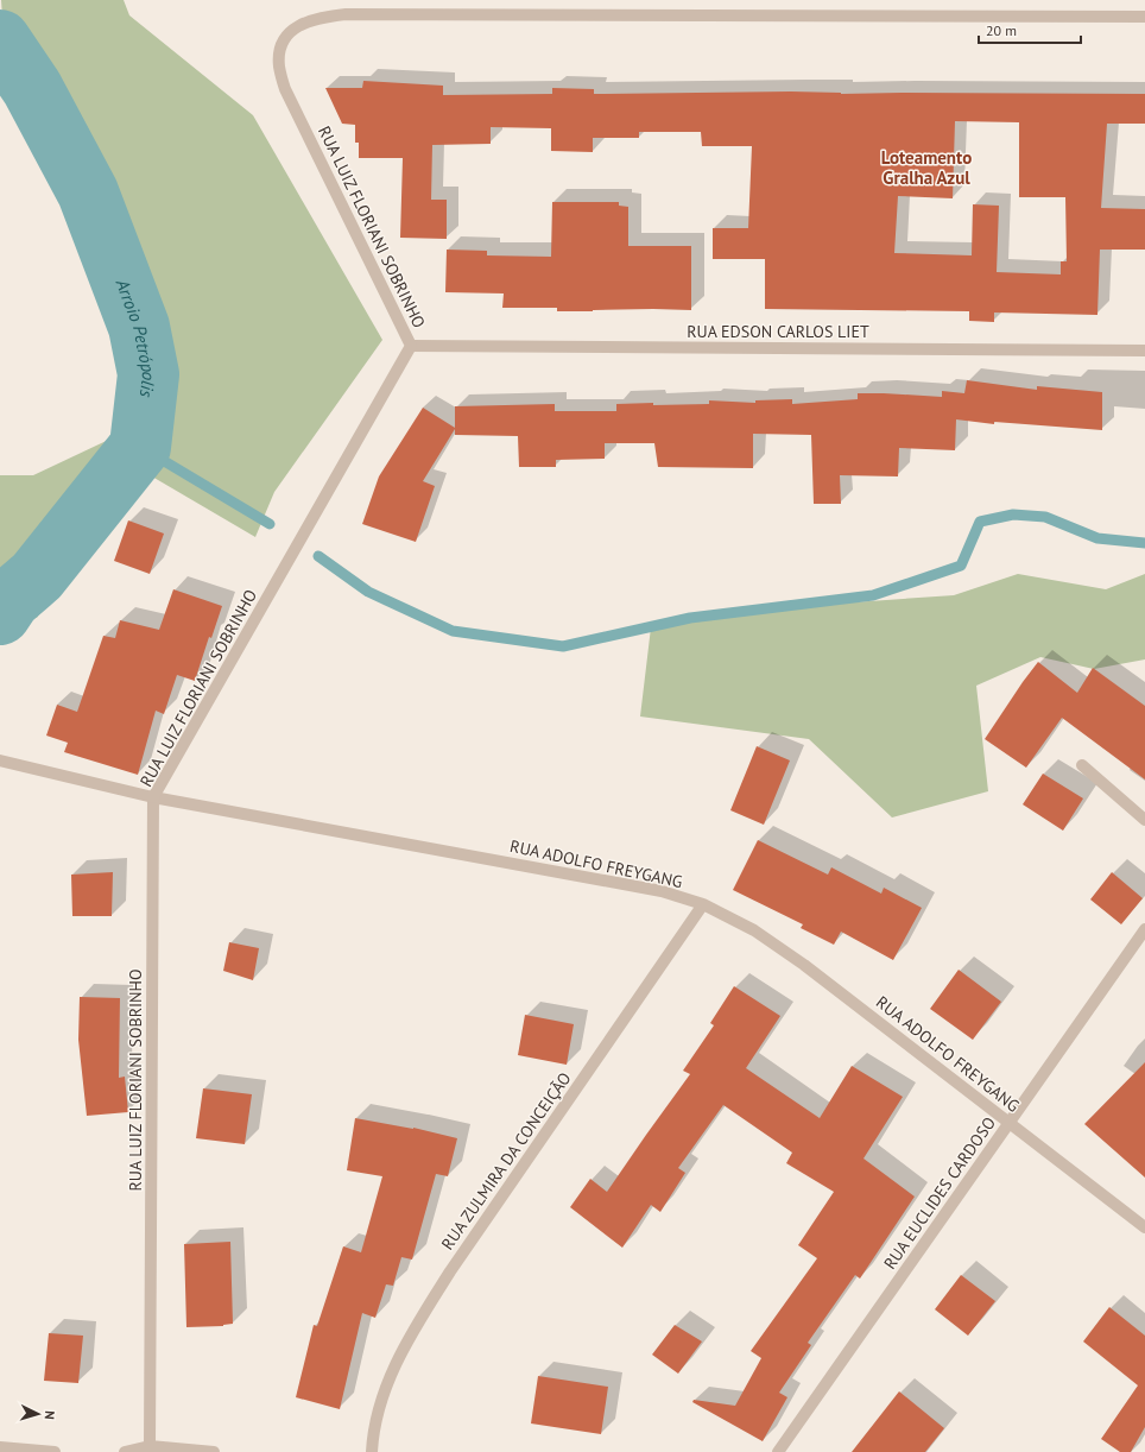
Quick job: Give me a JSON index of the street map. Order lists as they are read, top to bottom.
{
  "streets": {
    "street": [
      "RUA LUIZ FLORIANI SOBRINHO",
      "RUA EDSON CARLOS LIET",
      "RUA ADOLFO FREYGANG",
      "RUA ZULMIRA DA CONCEIÇÃO",
      "RUA EUCLIDES CARDOSO"
    ]
  },
  "crossings": [
    ["RUA LUIZ FLORIANI SOBRINHO", "RUA EDSON CARLOS LIET"],
    ["RUA LUIZ FLORIANI SOBRINHO", "RUA ADOLFO FREYGANG"],
    ["RUA ADOLFO FREYGANG", "RUA ZULMIRA DA CONCEIÇÃO"],
    ["RUA ADOLFO FREYGANG", "RUA EUCLIDES CARDOSO"]
  ],
  "districts": ["Loteamento Gralha Azul"],
  "water": ["Arroio Petrópolis"],
  "scale_bar": "20 m",
  "north": "right"
}
